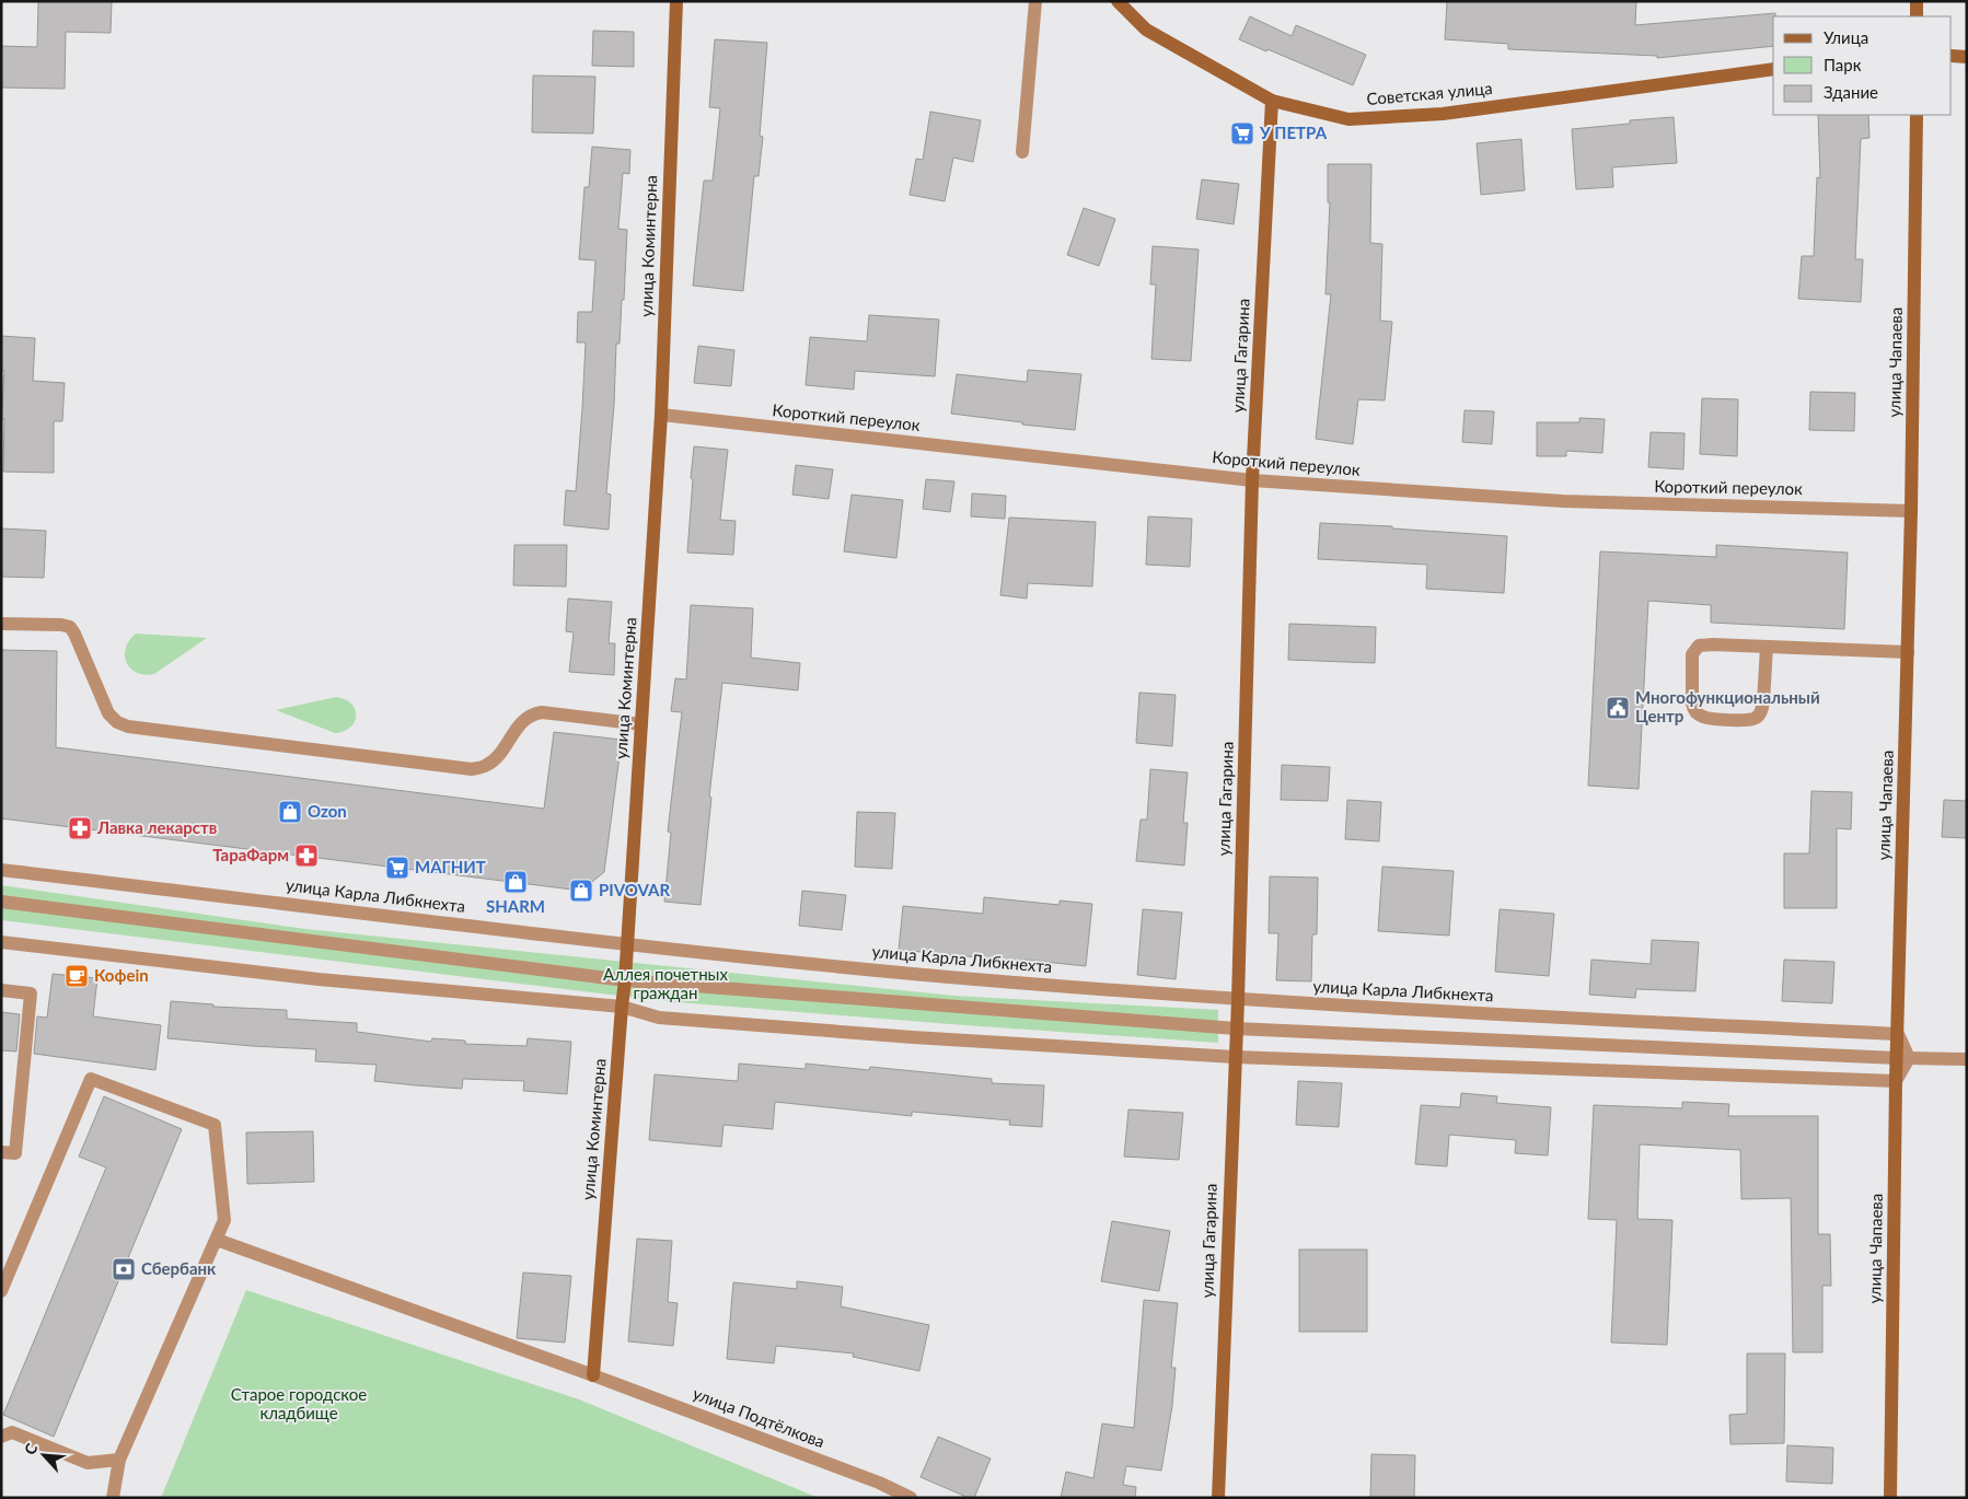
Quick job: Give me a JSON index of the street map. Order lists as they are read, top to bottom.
{
  "streets": {
    "street": [
      "Советская улица",
      "улица Коминтерна",
      "улица Гагарина",
      "улица Чапаева",
      "Короткий переулок",
      "улица Карла Либкнехта",
      "улица Подтёлкова"
    ]
  },
  "crossings": [
    ["Советская улица", "улица Гагарина"],
    ["улица Коминтерна", "Короткий переулок"],
    ["улица Коминтерна", "улица Карла Либкнехта"],
    ["улица Коминтерна", "улица Подтёлкова"],
    ["улица Гагарина", "Короткий переулок"],
    ["улица Гагарина", "улица Карла Либкнехта"],
    ["улица Чапаева", "Короткий переулок"],
    ["улица Чапаева", "улица Карла Либкнехта"]
  ],
  "parks": ["Аллея почетных граждан", "Старое городское кладбище"],
  "places": {
    "supermarket": ["У ПЕТРА", "МАГНИТ"],
    "public building": ["Многофункциональный Центр"],
    "shop": ["Ozon", "SHARM", "PIVOVAR"],
    "pharmacy": ["Лавка лекарств", "ТараФарм"],
    "cafe": ["Кофеin"],
    "bank": ["Сбербанк"]
  },
  "legend": ["Улица", "Парк", "Здание"],
  "north": "top left"
}
